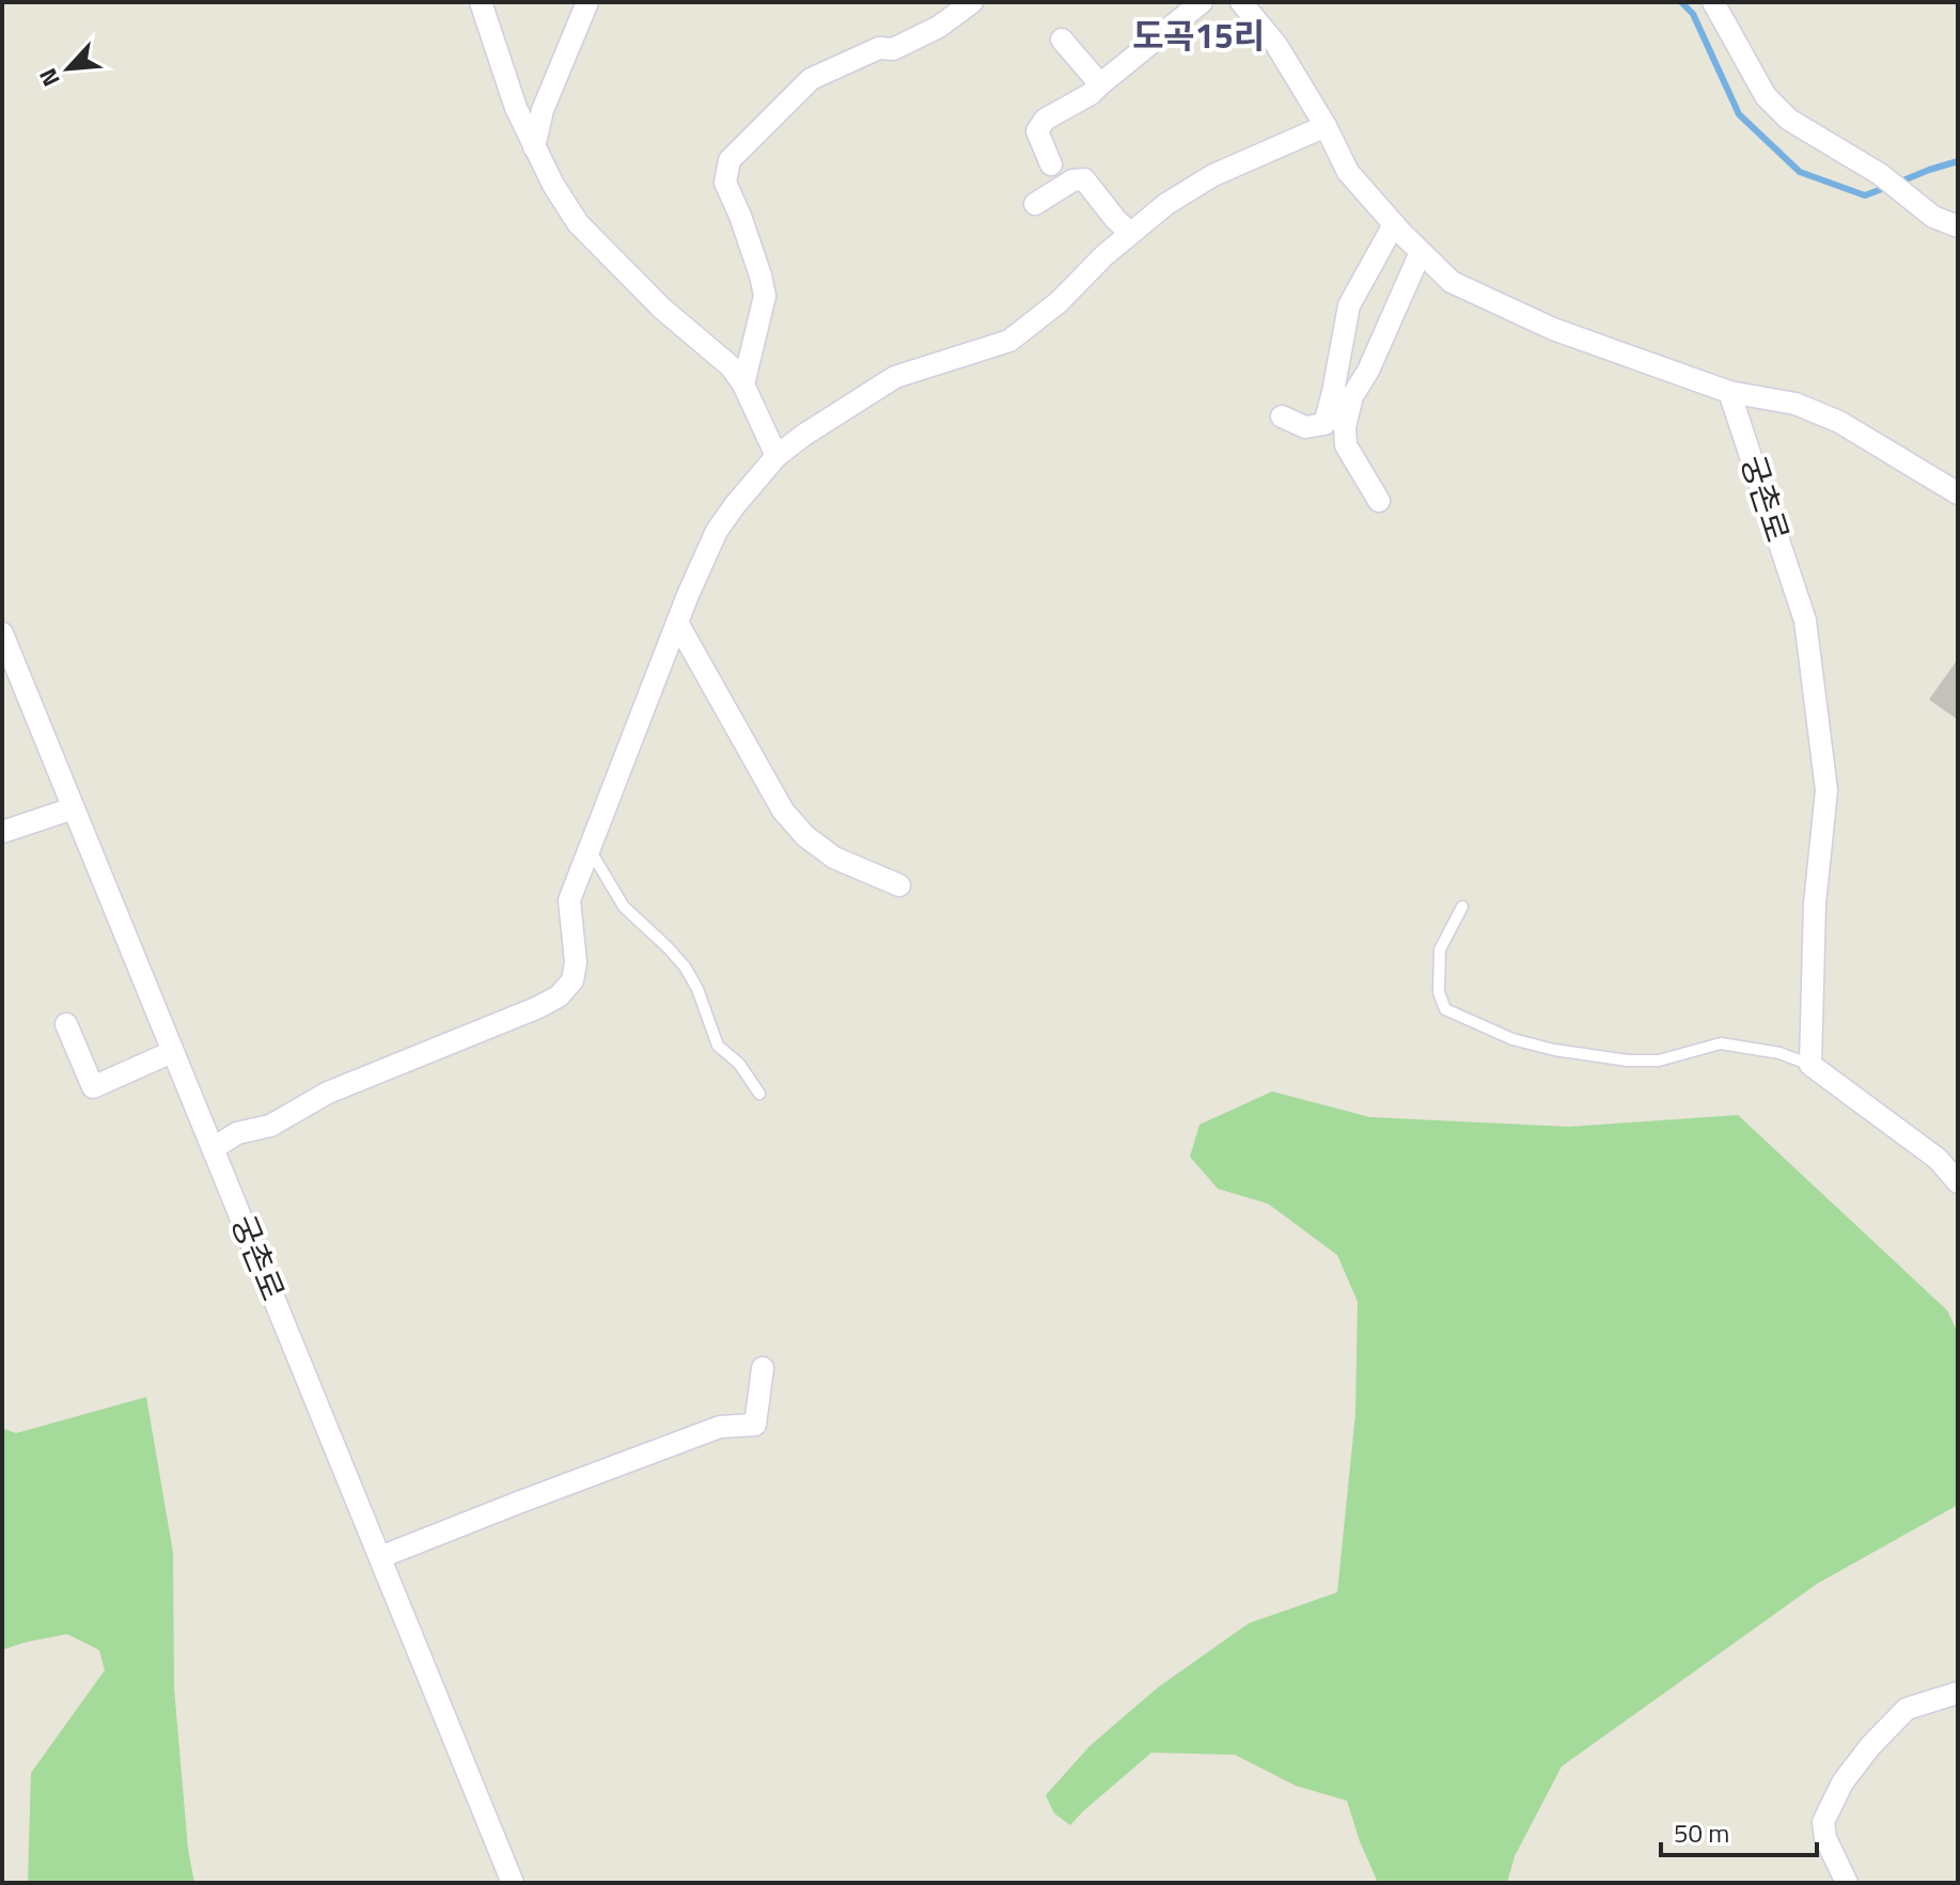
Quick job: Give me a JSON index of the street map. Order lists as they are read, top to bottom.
{
  "streets": {
    "street": ["궁촌로"]
  },
  "districts": ["도곡15리"],
  "scale_bar": "50 m",
  "north": "bottom left"
}
